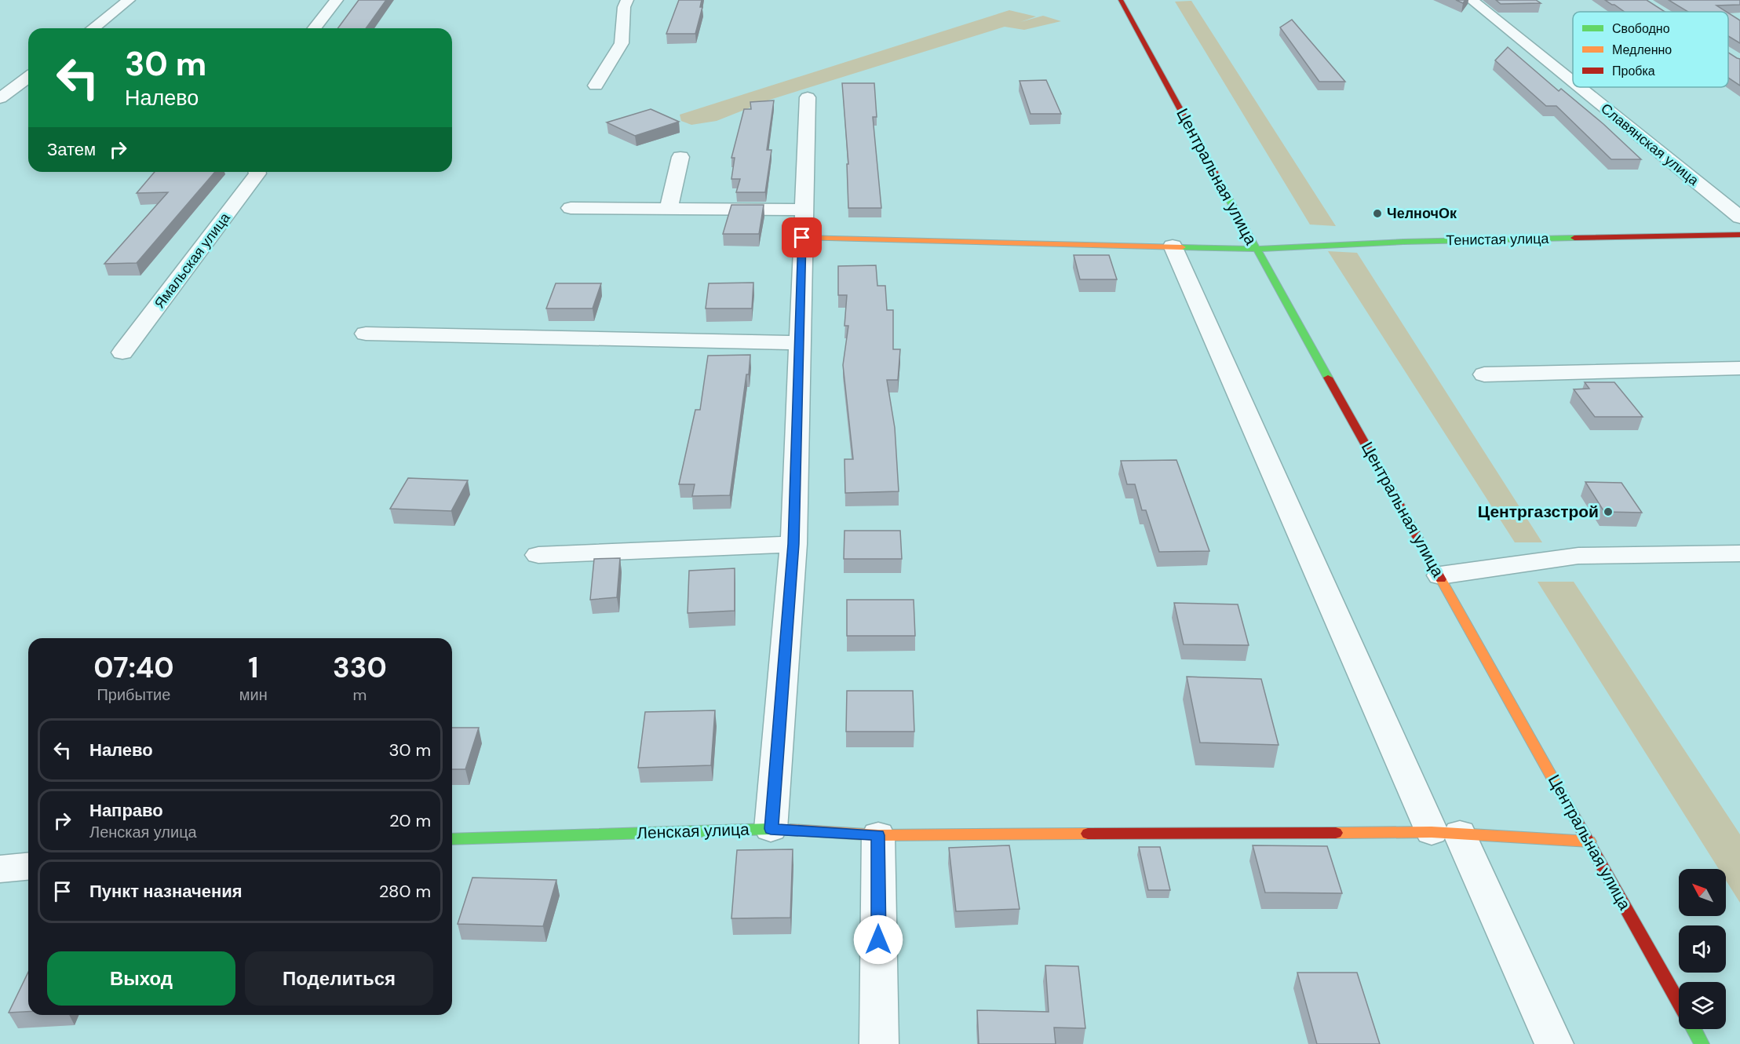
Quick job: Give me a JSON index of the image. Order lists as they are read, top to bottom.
{
  "streets": {
    "main road": ["Центральная улица", "Тенистая улица", "Ленская улица"],
    "street": ["Славянская улица", "Ямальская улица"]
  },
  "crossings": [
    ["Центральная улица", "Тенистая улица"],
    ["Тенистая улица", "Ленская улица"]
  ],
  "places": ["ЧелночОк", "Центргазстрой"],
  "legend": ["Свободно", "Медленно", "Пробка"],
  "north": "top left",
  "page": {
    "turn": ["30 m", "Налево"],
    "then": "Затем",
    "eta": [
      "07:40",
      "Прибытие",
      "1",
      "мин",
      "330",
      "m"
    ],
    "list": [
      {
        "name": "Налево",
        "value": "30 m"
      },
      {
        "name": "Направо",
        "note": "Ленская улица",
        "value": "20 m"
      },
      {
        "name": "Пункт назначения",
        "value": "280 m"
      }
    ],
    "buttons": ["Выход", "Поделиться"]
  }
}
